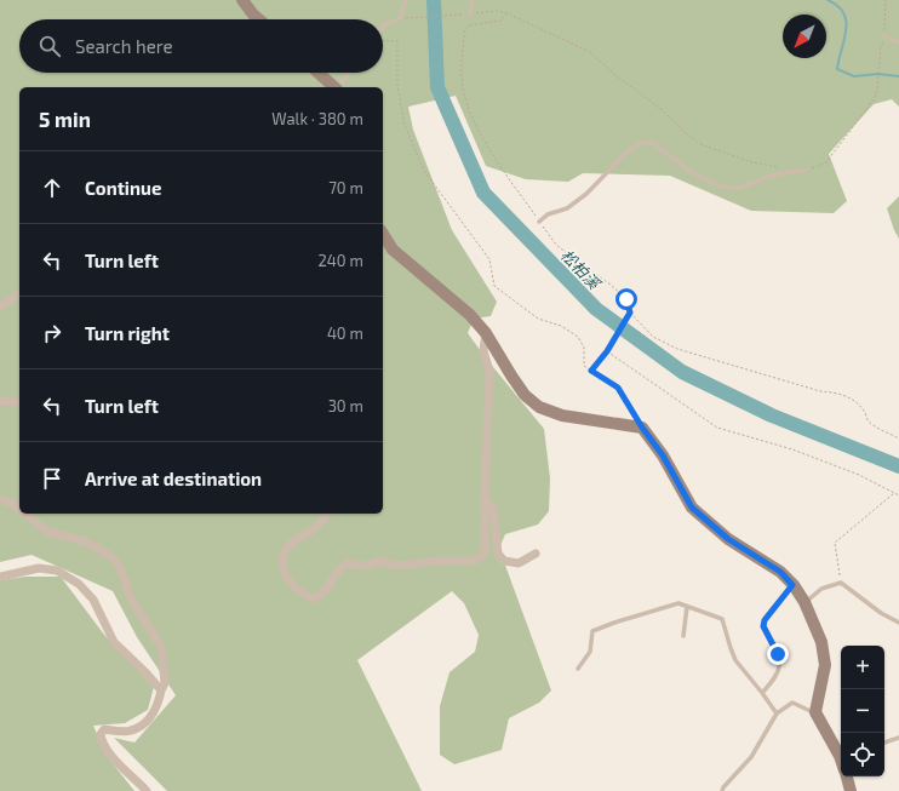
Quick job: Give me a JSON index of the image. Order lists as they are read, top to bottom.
{
  "water": ["松柏溪"],
  "north": "bottom left",
  "page": {
    "search": "Search here",
    "heading": ["5 min", "Walk · 380 m"],
    "list": [
      ["Continue", "70 m"],
      ["Turn left", "240 m"],
      ["Turn right", "40 m"],
      ["Turn left", "30 m"],
      "Arrive at destination"
    ],
    "map_buttons": ["+", "−"]
  }
}
